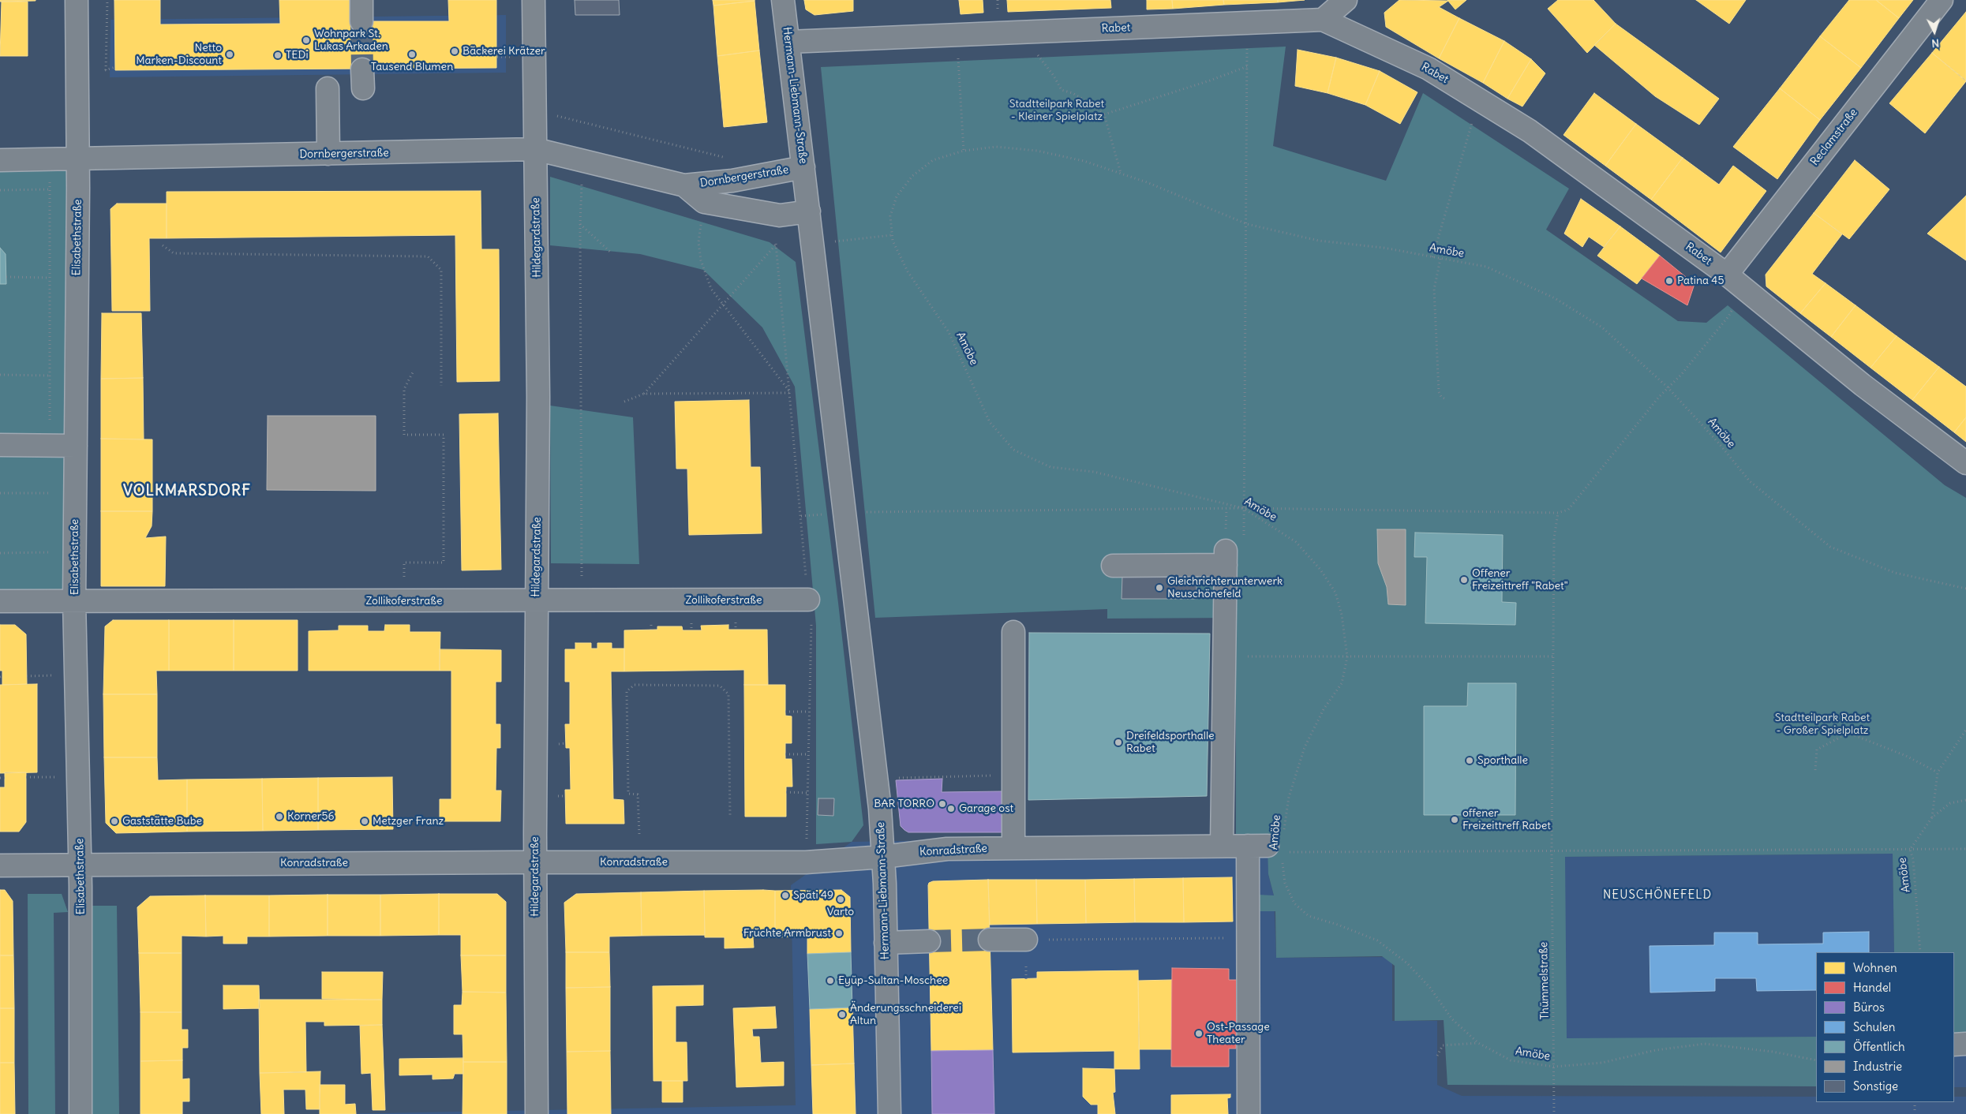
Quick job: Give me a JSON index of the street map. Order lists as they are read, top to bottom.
{
  "streets": {
    "street": [
      "Rabet",
      "Hermann-Liebmann-Straße",
      "Reclamstraße",
      "Dornbergerstraße",
      "Elisabethstraße",
      "Hildegardstraße",
      "Zollikoferstraße",
      "Konradstraße"
    ],
    "path": ["Amöbe", "Thümmelstraße"]
  },
  "crossings": [
    ["Rabet", "Hermann-Liebmann-Straße"],
    ["Rabet", "Reclamstraße"],
    ["Hermann-Liebmann-Straße", "Dornbergerstraße"],
    ["Hermann-Liebmann-Straße", "Konradstraße"],
    ["Dornbergerstraße", "Elisabethstraße"],
    ["Dornbergerstraße", "Hildegardstraße"],
    ["Elisabethstraße", "Zollikoferstraße"],
    ["Elisabethstraße", "Konradstraße"],
    ["Hildegardstraße", "Zollikoferstraße"],
    ["Hildegardstraße", "Konradstraße"],
    ["Amöbe", "Konradstraße"],
    ["Amöbe", "Thümmelstraße"]
  ],
  "districts": ["VOLKMARSDORF", "NEUSCHÖNEFELD"],
  "parks": ["Stadtteilpark Rabet - Kleiner Spielplatz", "Stadtteilpark Rabet - Großer Spielplatz"],
  "places": [
    "Wohnpark St. Lukas Arkaden",
    "Bäckerei Krätzer",
    "Netto Marken-Discount",
    "Tausend Blumen",
    "TEDi",
    "Patina 45",
    "Offener Freizeittreff \"Rabet\"",
    "Gleichrichterunterwerk Neuschönefeld",
    "Dreifeldsporthalle Rabet",
    "Sporthalle",
    "BAR TORRO",
    "Garage ost",
    "Korner56",
    "offener Freizeittreff Rabet",
    "Gaststätte Bube",
    "Metzger Franz",
    "Späti 49",
    "Varto",
    "Früchte Armbrust",
    "Eyüp-Sultan-Moschee",
    "Änderungsschneiderei Altun",
    "Ost-Passage Theater"
  ],
  "legend": [
    "Wohnen",
    "Handel",
    "Büros",
    "Schulen",
    "Öffentlich",
    "Industrie",
    "Sonstige"
  ],
  "north": "bottom"
}
